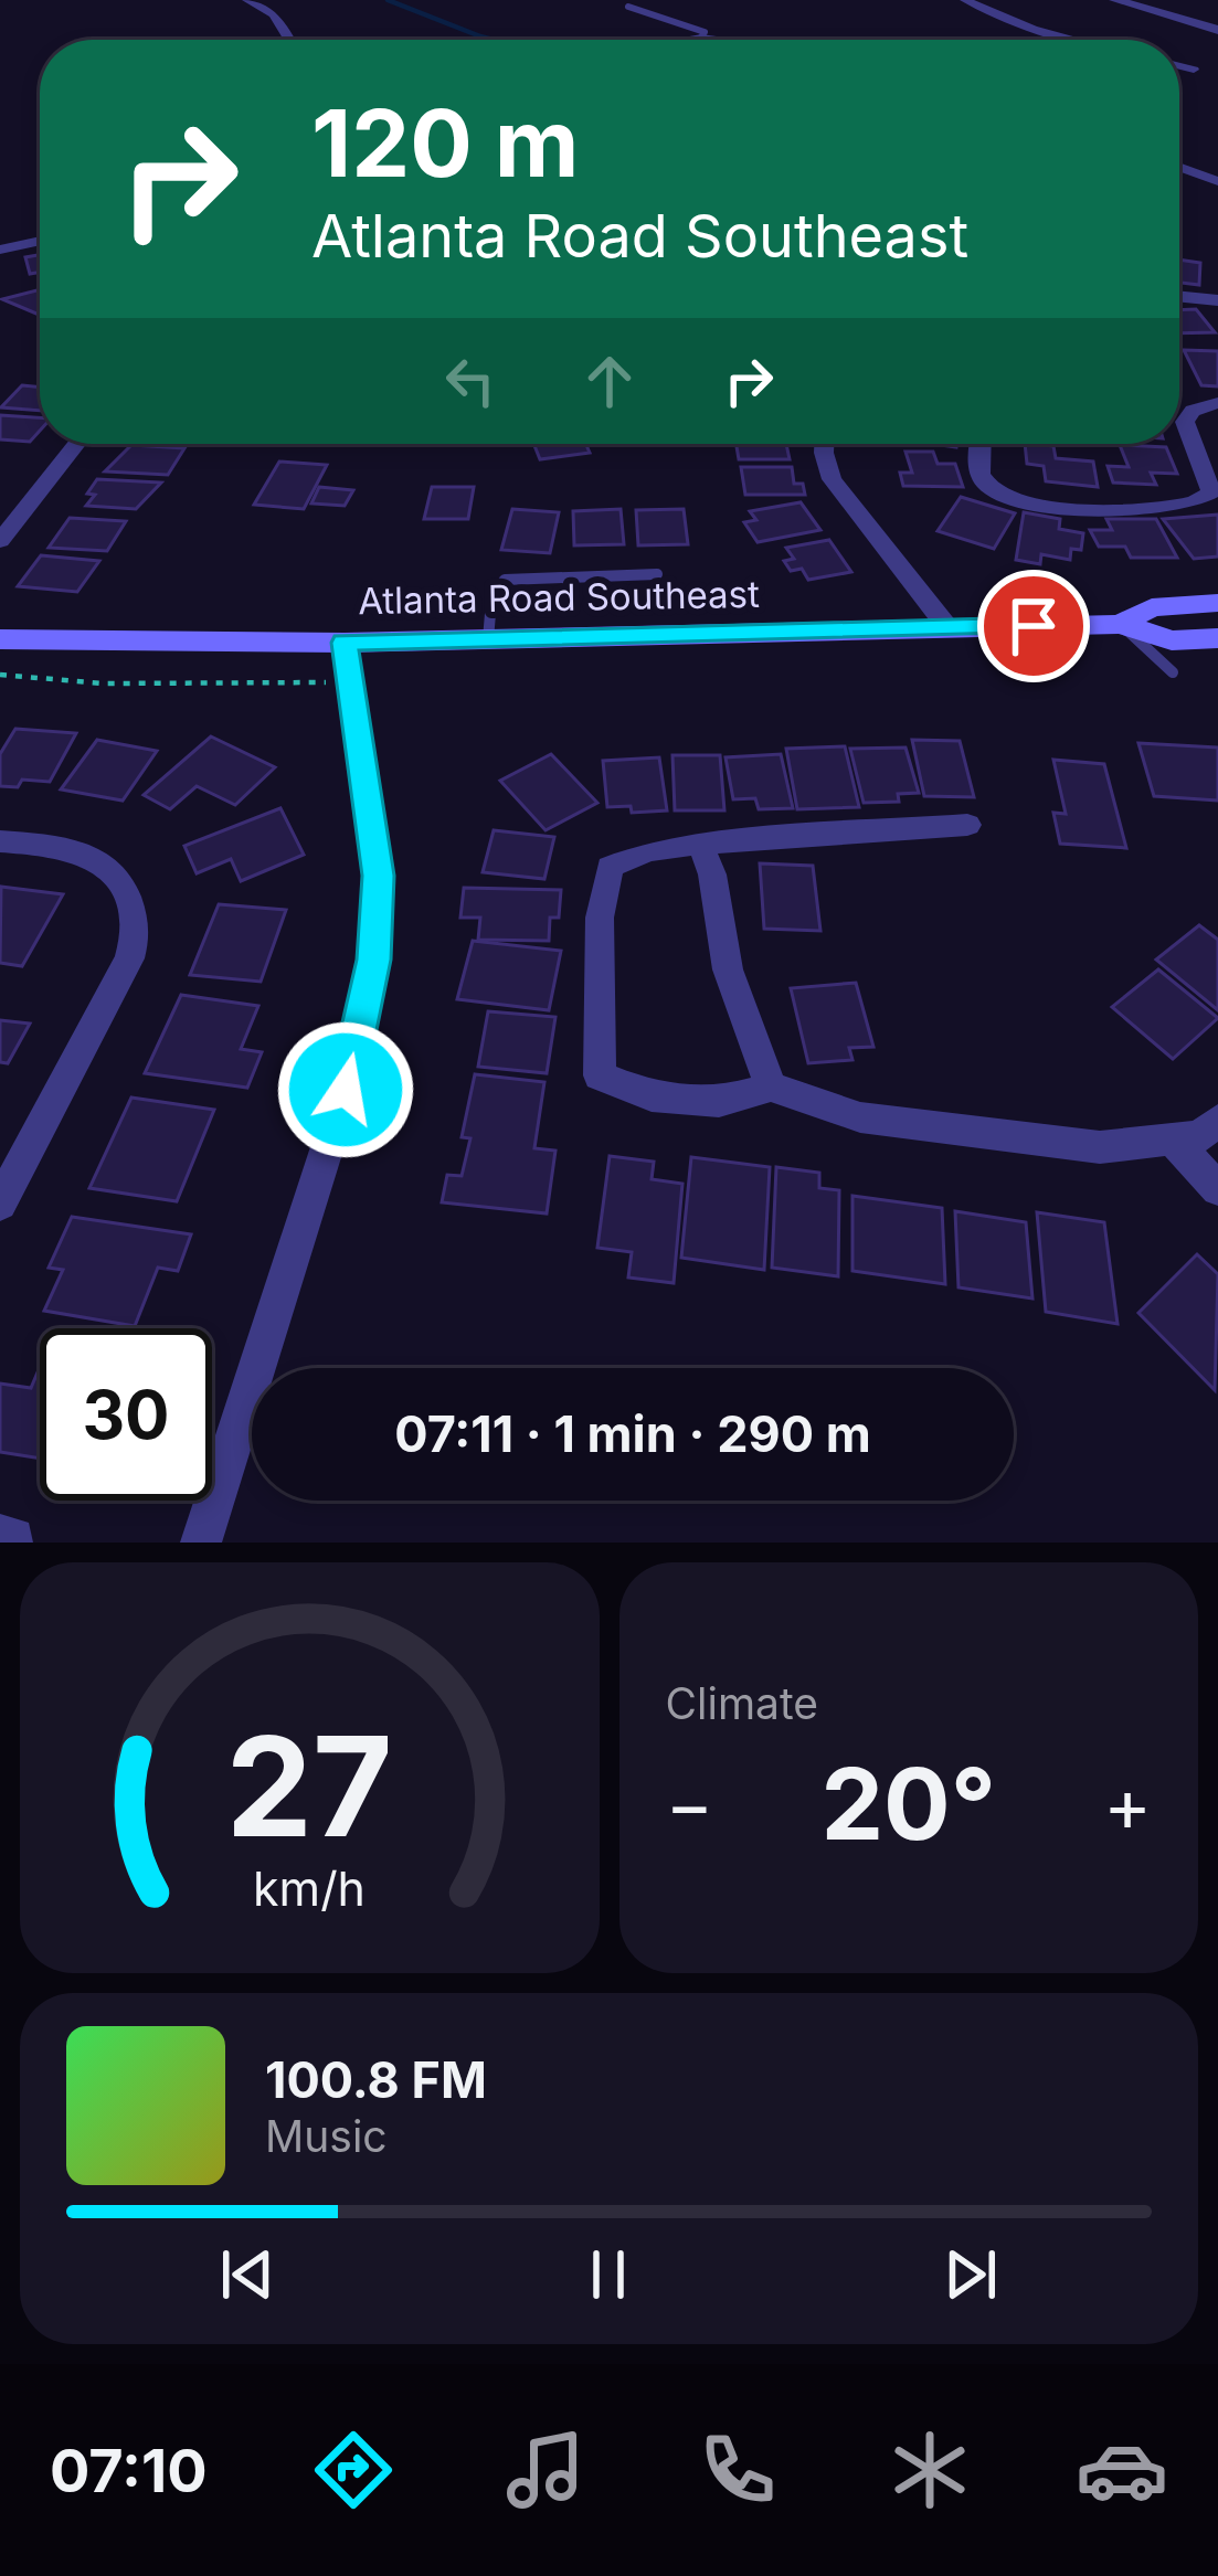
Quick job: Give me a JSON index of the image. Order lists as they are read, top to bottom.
{
  "streets": {
    "main road": ["Atlanta Road Southeast"]
  },
  "page": {
    "turn": ["120 m", "Atlanta Road Southeast"],
    "limit": "30",
    "trip": "07:11 · 1 min · 290 m",
    "tile": "Climate",
    "heat": ["−", "20°", "+"],
    "song": ["100.8 FM", "Music"],
    "tabs": "07:10",
    "gauge": ["27", "km/h"]
  }
}
